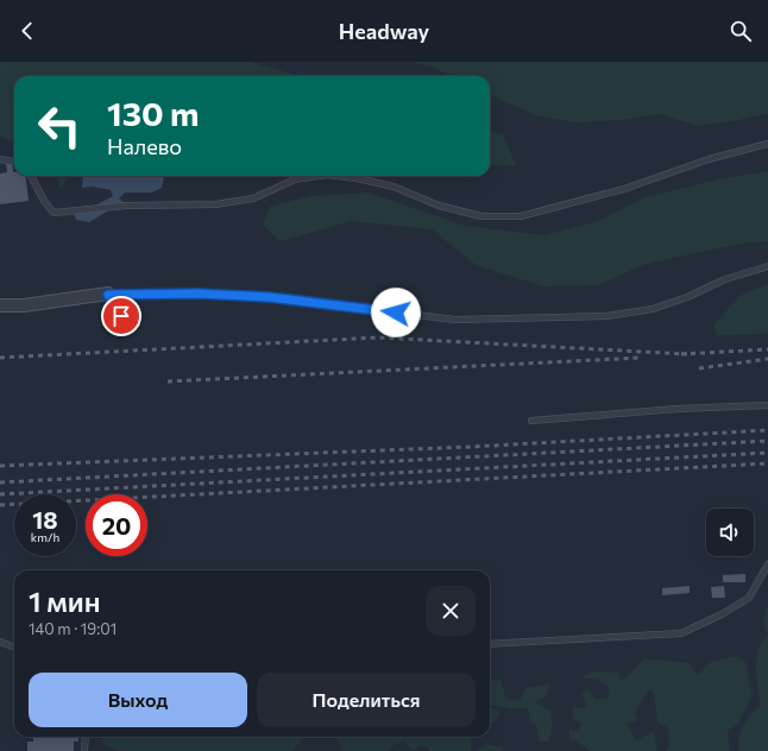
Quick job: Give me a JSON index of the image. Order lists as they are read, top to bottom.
{
  "page": {
    "header": "Headway",
    "turn": ["130 m", "Налево"],
    "speed": "18 km/h",
    "limit": "20",
    "heading": ["1 мин", "140 m · 19:01"],
    "buttons": ["Выход", "Поделиться"]
  }
}
